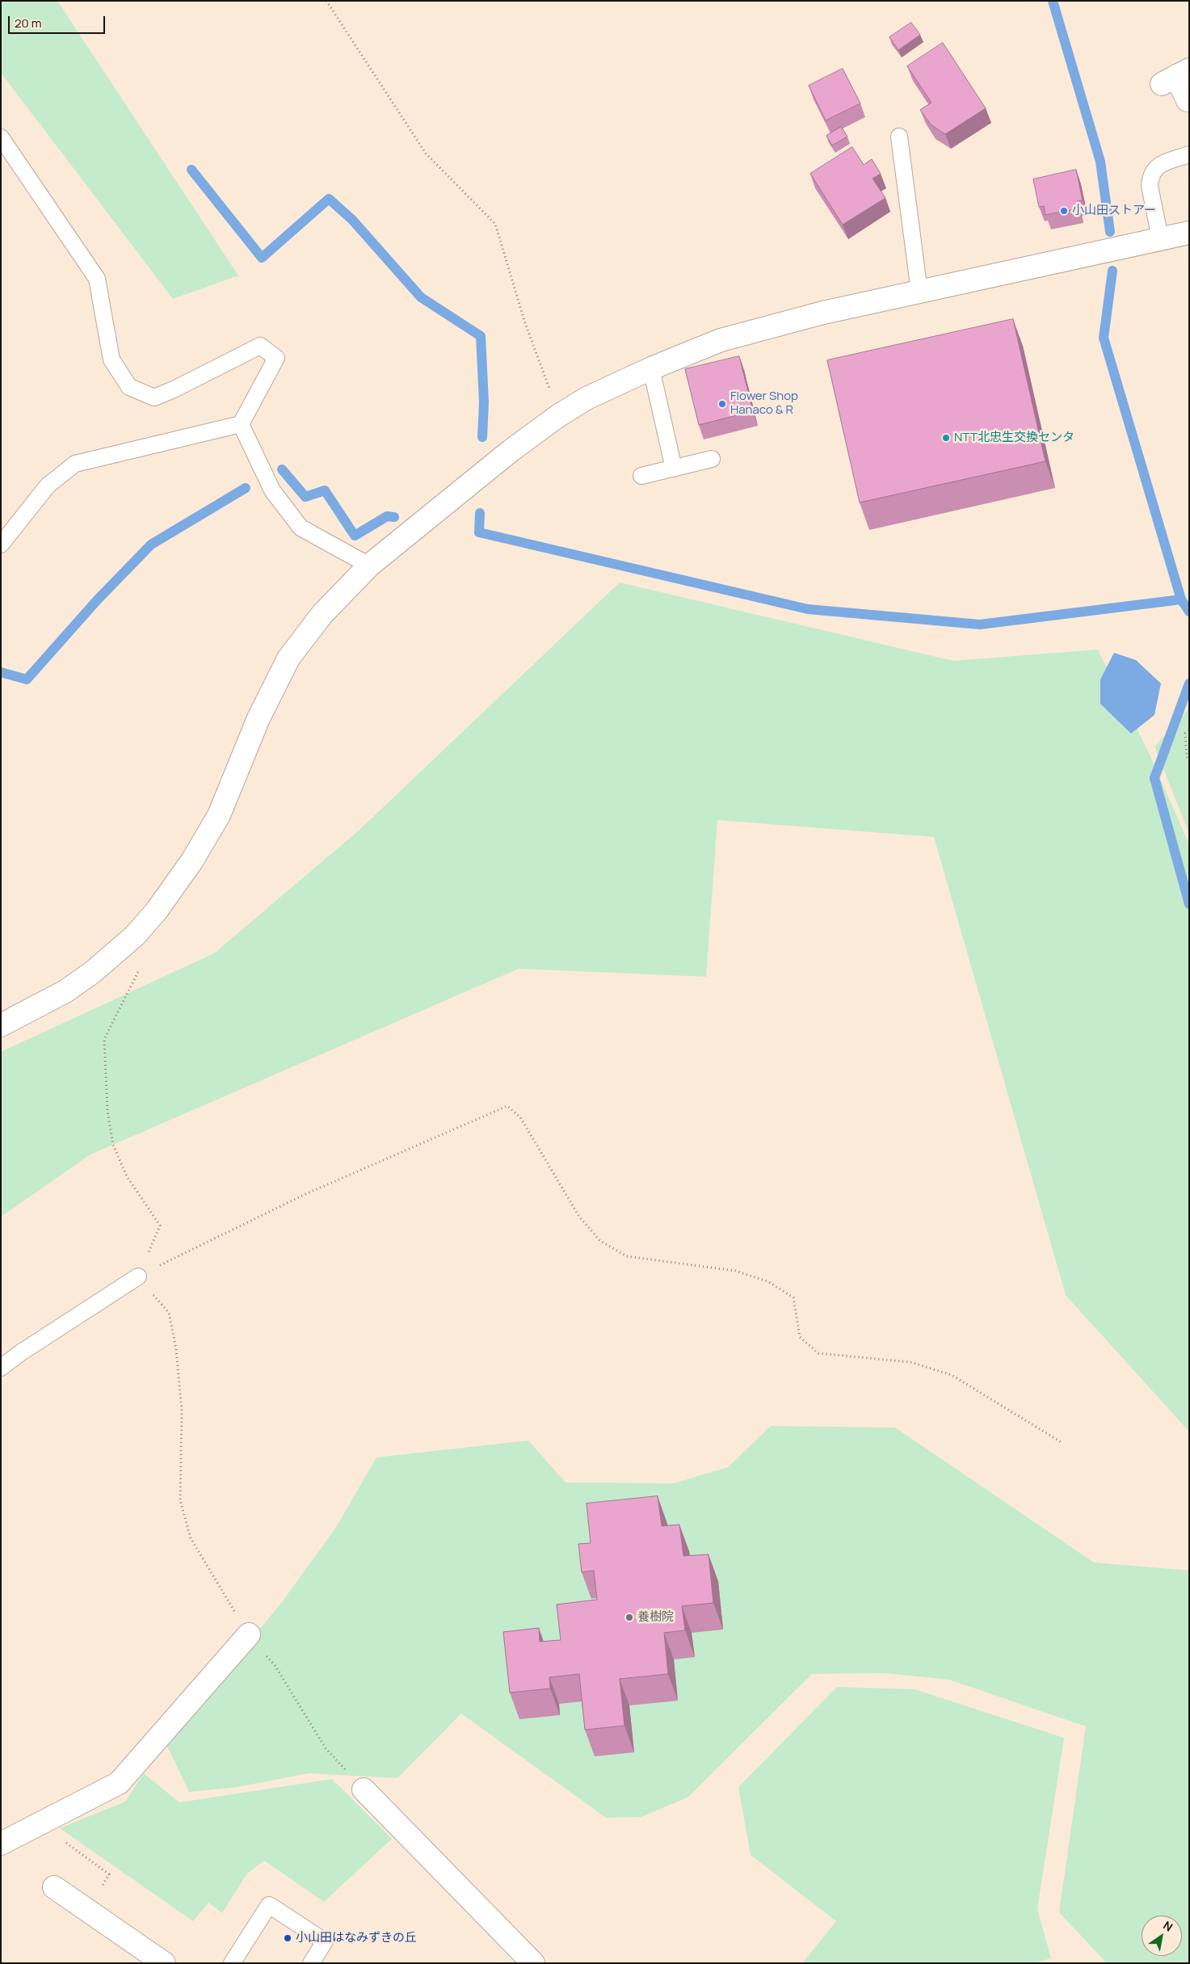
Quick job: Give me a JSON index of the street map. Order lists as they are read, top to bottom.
{
  "places": [
    "小山田ストアー",
    "Flower Shop Hanaco & R",
    "NTT北忠生交換センタ",
    "養樹院",
    "小山田はなみずきの丘"
  ],
  "scale_bar": "20 m",
  "north": "top right"
}
